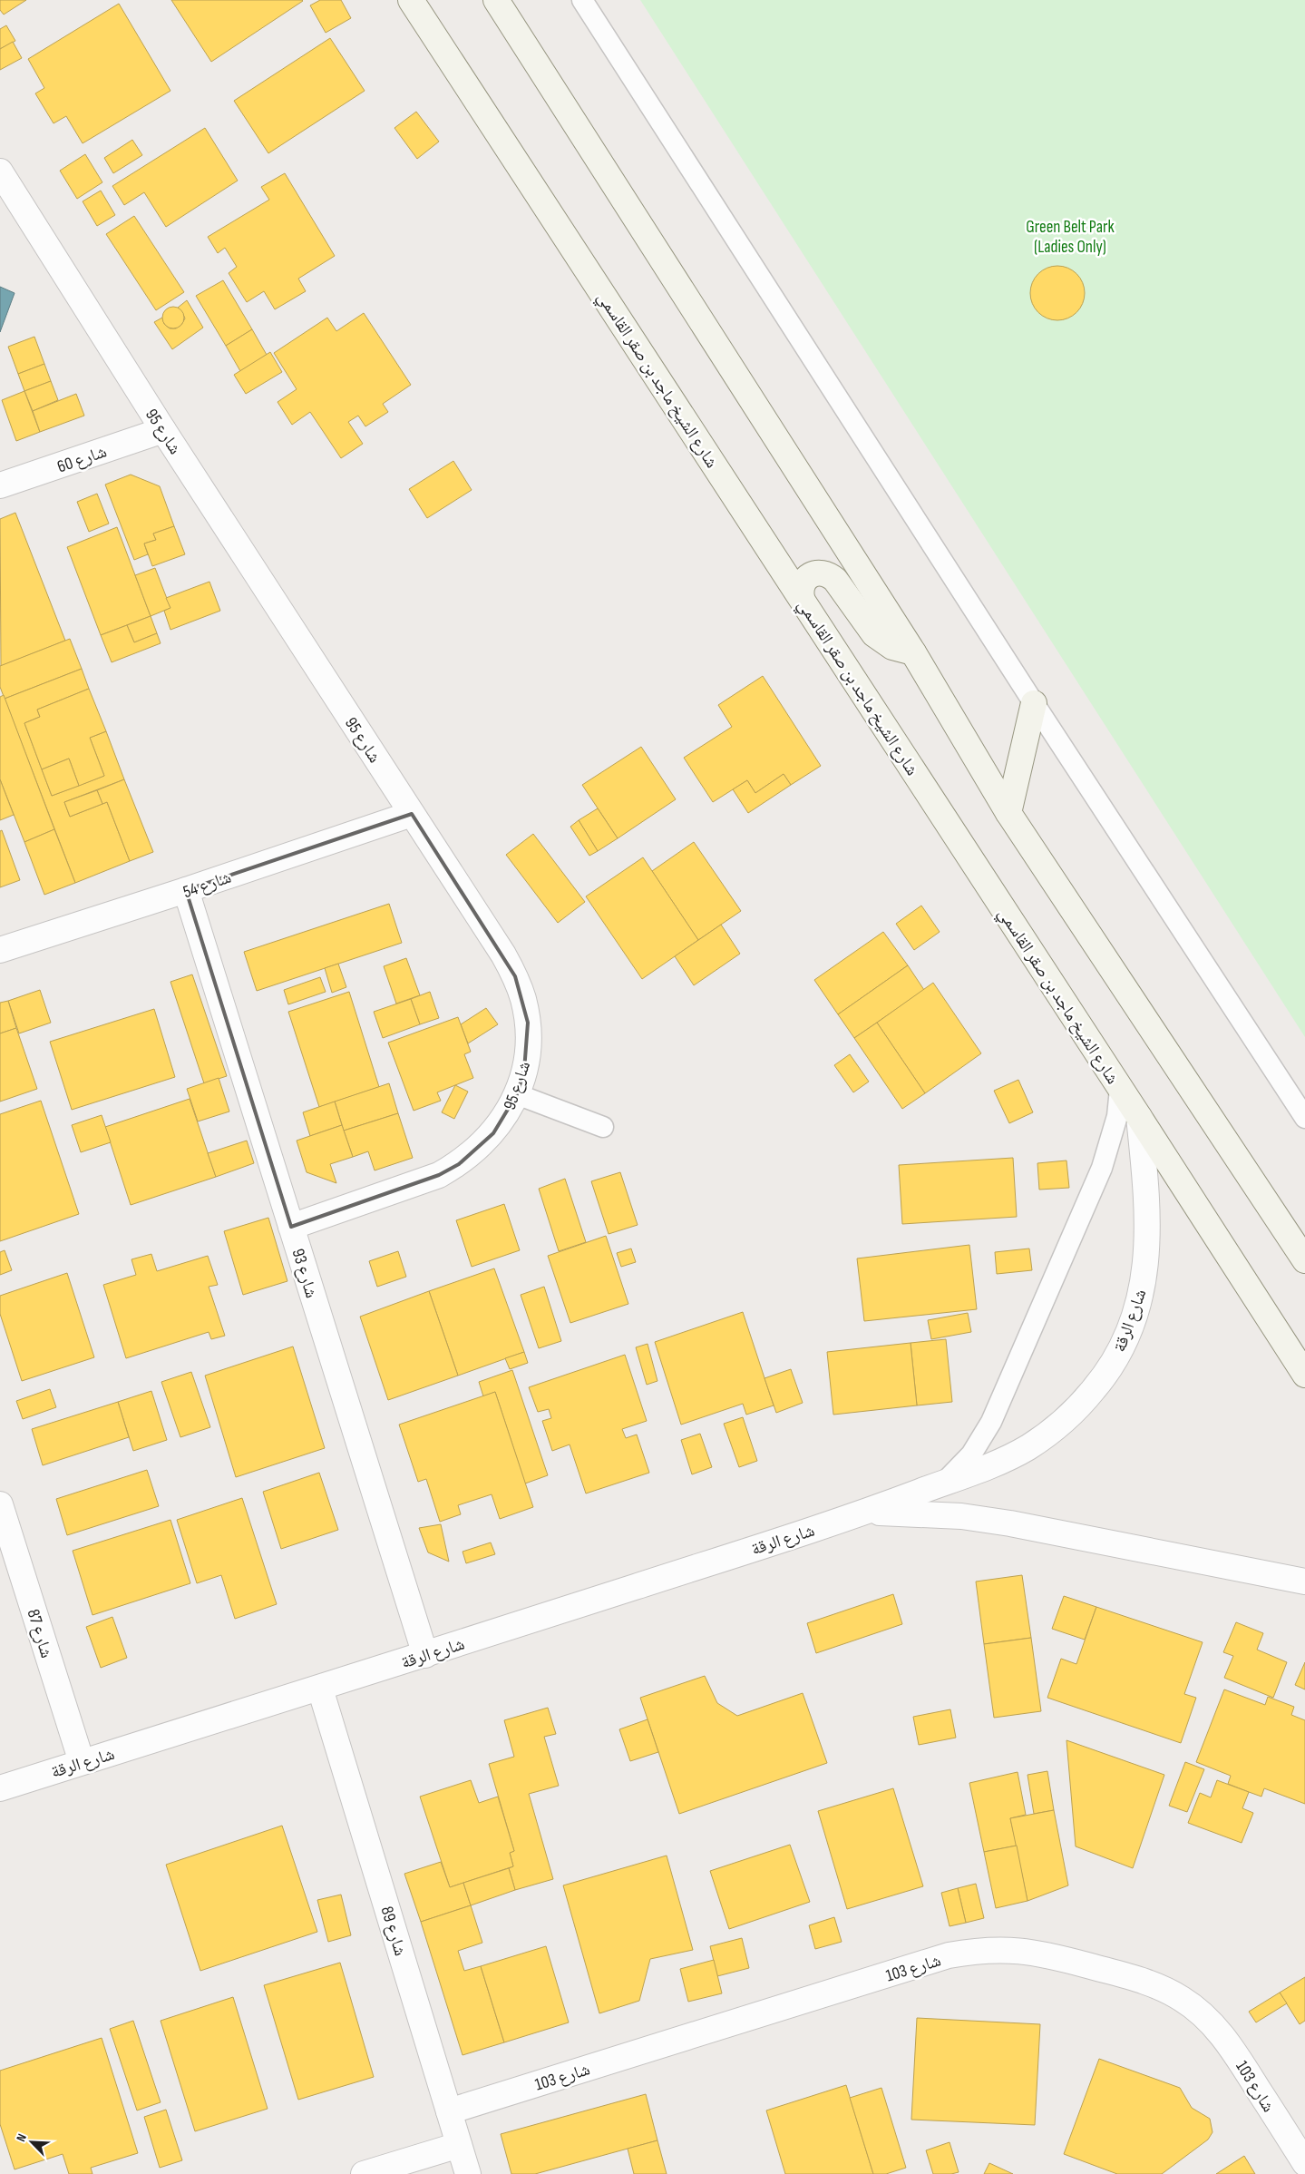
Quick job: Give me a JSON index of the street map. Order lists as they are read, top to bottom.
{
  "streets": {
    "main road": ["شارع الشيخ ماجد بن صقر القاسمي"],
    "street": [
      "شارع 95",
      "شارع 60",
      "شارع 54",
      "شارع 93",
      "شارع الرقة",
      "شارع 87",
      "شارع 89",
      "شارع 103"
    ]
  },
  "crossings": [
    ["شارع الشيخ ماجد بن صقر القاسمي", "شارع الرقة"],
    ["شارع 95", "شارع 60"],
    ["شارع 95", "شارع 54"],
    ["شارع 95", "شارع 93"],
    ["شارع 54", "شارع 93"],
    ["شارع 93", "شارع الرقة"],
    ["شارع الرقة", "شارع 87"],
    ["شارع الرقة", "شارع 89"],
    ["شارع 89", "شارع 103"]
  ],
  "parks": ["Green Belt Park (Ladies Only)"],
  "north": "top left"
}
